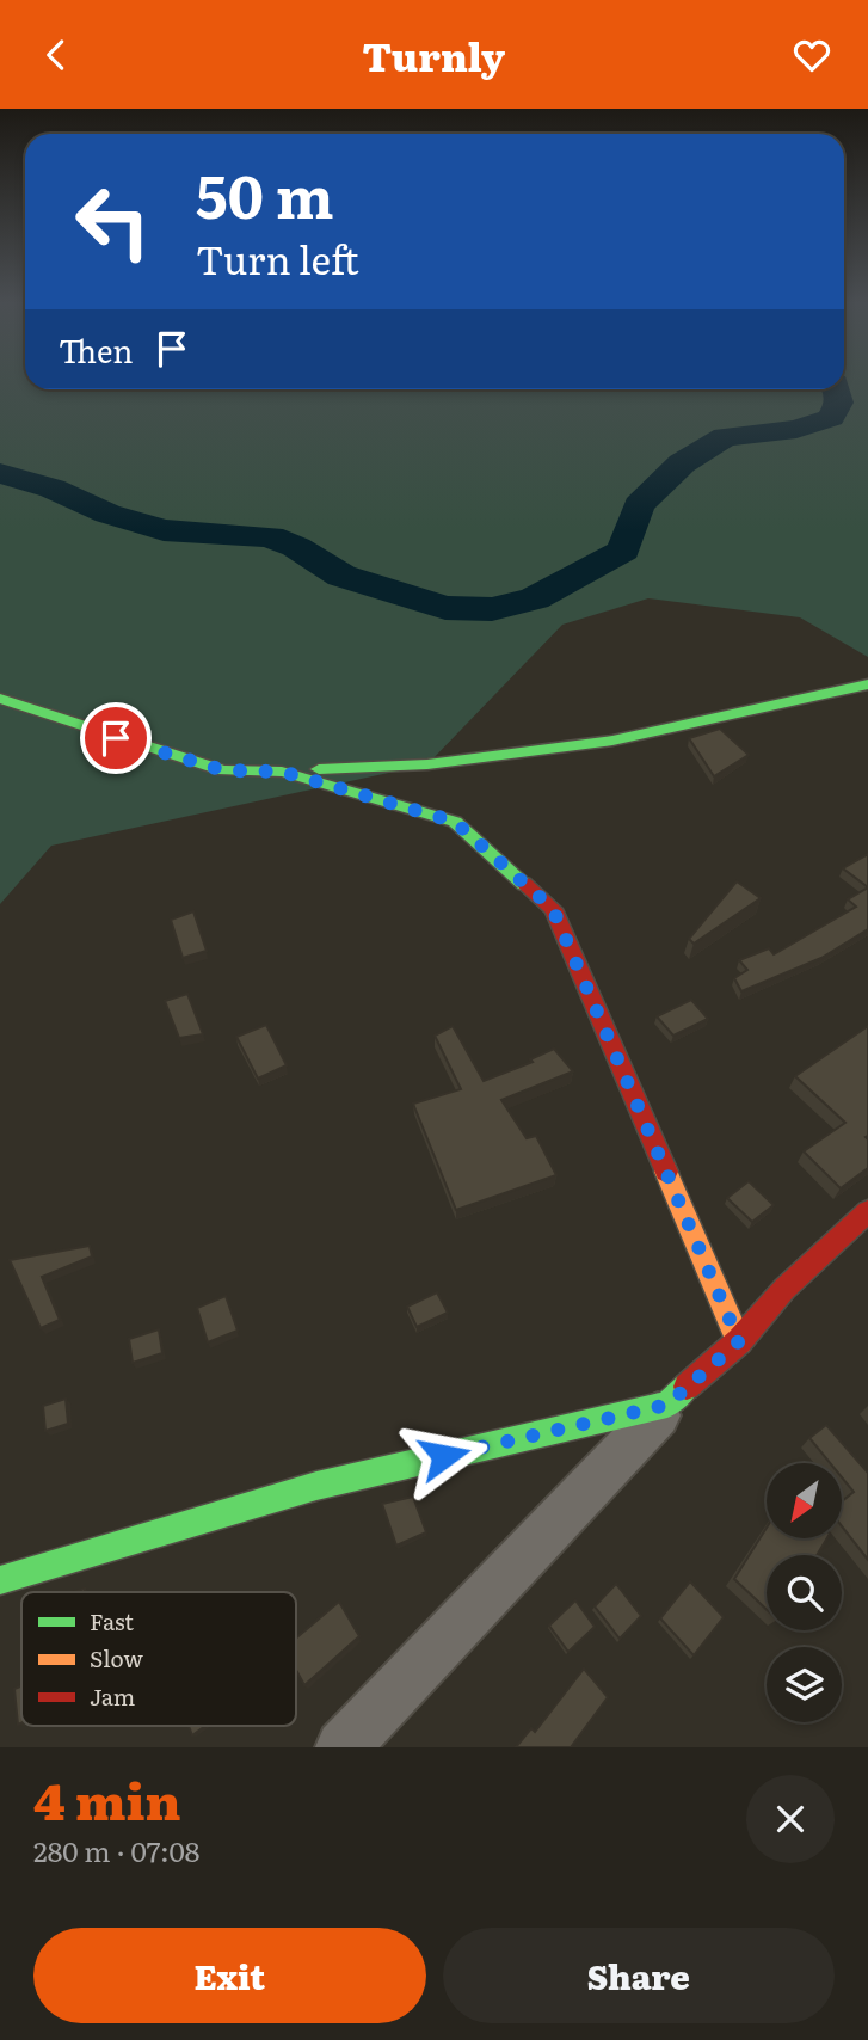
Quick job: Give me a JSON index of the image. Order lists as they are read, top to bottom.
{
  "legend": ["Fast", "Slow", "Jam"],
  "north": "bottom left",
  "page": {
    "header": "Turnly",
    "turn": ["50 m", "Turn left"],
    "then": "Then",
    "heading": ["4 min", "280 m · 07:08"],
    "buttons": ["Exit", "Share"]
  }
}
